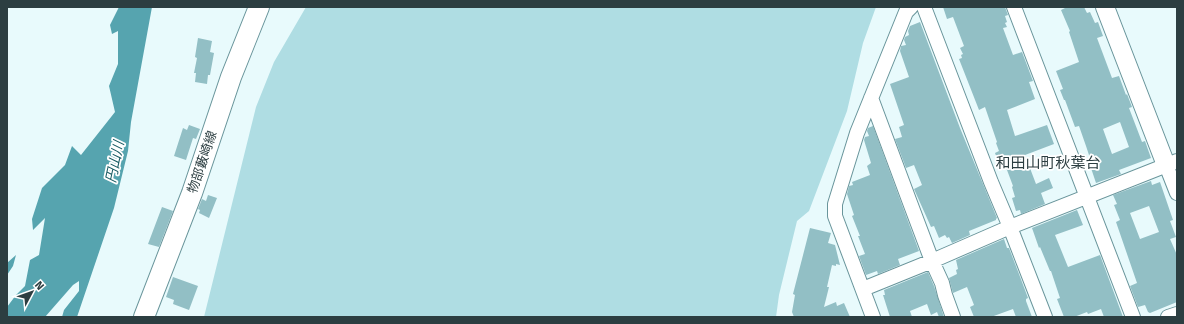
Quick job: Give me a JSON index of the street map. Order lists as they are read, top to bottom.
{
  "streets": {
    "main road": ["物部藪崎線"]
  },
  "districts": ["和田山町秋葉台"],
  "water": ["円山川"],
  "north": "top right"
}
